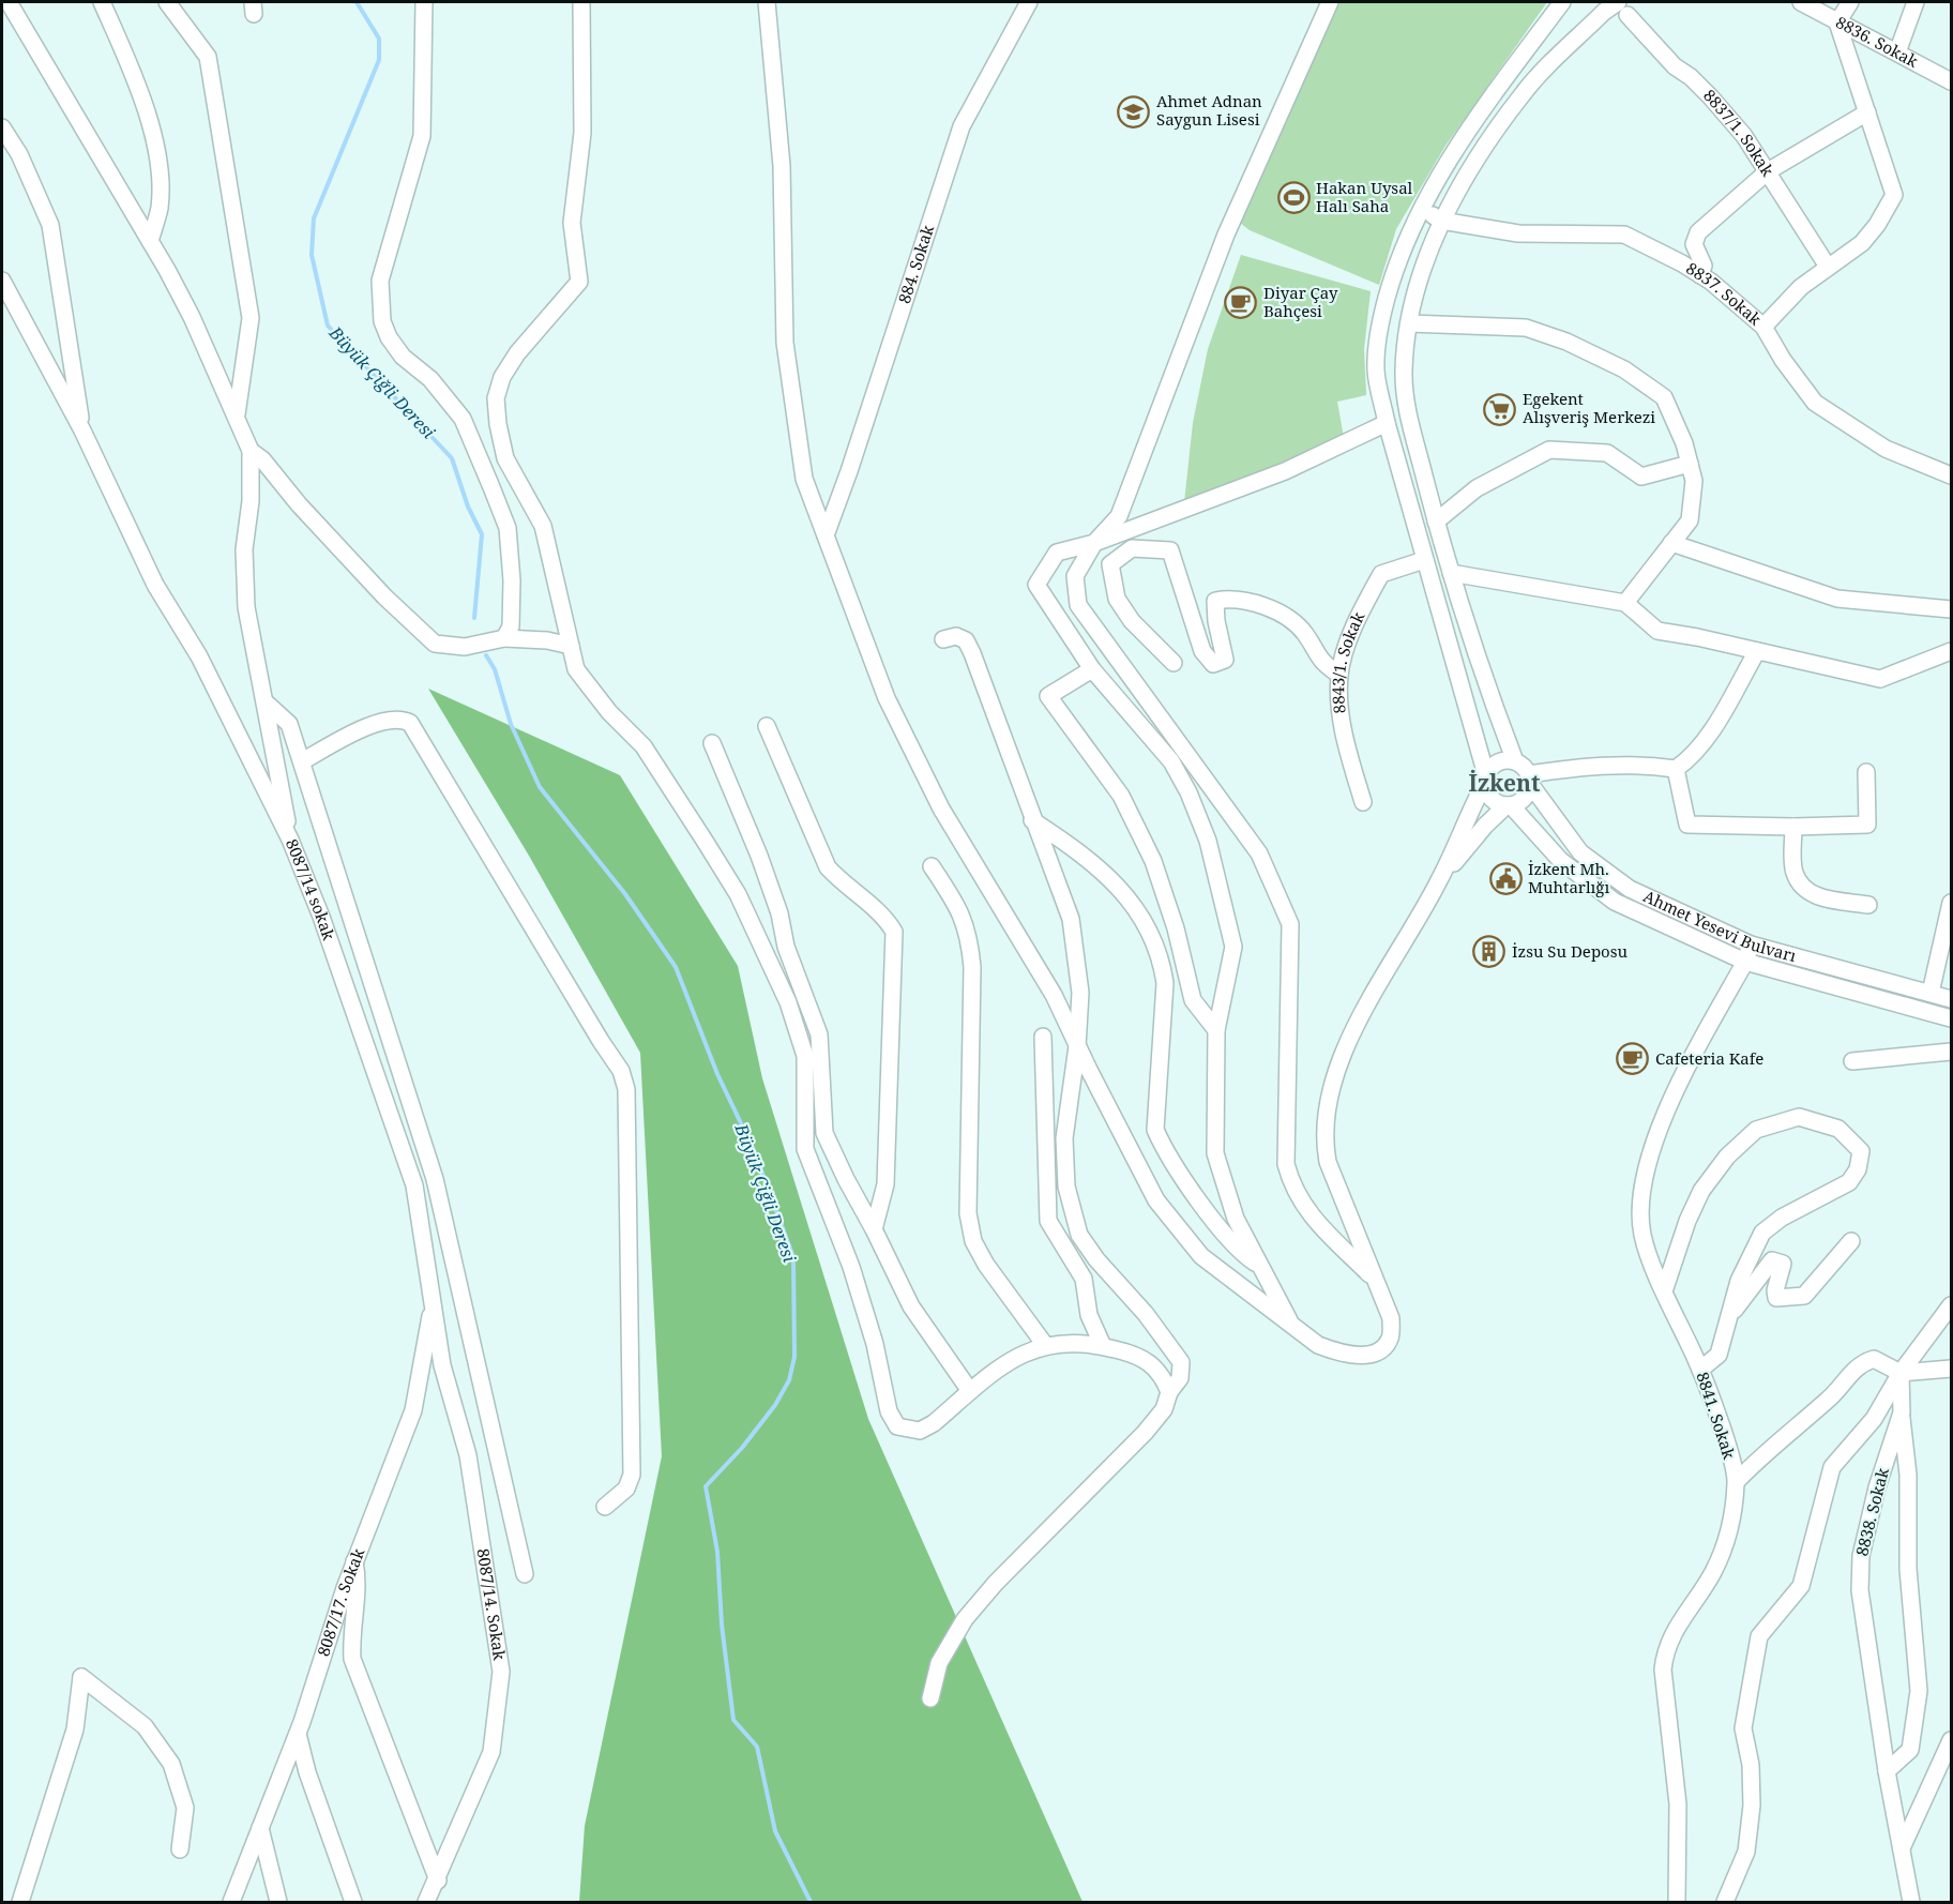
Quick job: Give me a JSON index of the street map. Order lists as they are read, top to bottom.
{
  "streets": {
    "street": [
      "8836. Sokak",
      "8837/1. Sokak",
      "884. Sokak",
      "8837. Sokak",
      "8843/1. Sokak",
      "8087/14 sokak",
      "Ahmet Yesevi Bulvarı",
      "8841. Sokak",
      "8838. Sokak",
      "8087/17. Sokak",
      "8087/14. Sokak"
    ]
  },
  "crossings": [
    ["8087/14 sokak", "8087/17. Sokak"],
    ["8087/14 sokak", "8087/14. Sokak"],
    ["Ahmet Yesevi Bulvarı", "8841. Sokak"],
    ["8087/17. Sokak", "8087/14. Sokak"]
  ],
  "districts": ["İzkent"],
  "water": ["Büyük Çiğli Deresi"],
  "places": {
    "school or university": ["Ahmet Adnan Saygun Lisesi"],
    "sports": ["Hakan Uysal Halı Saha"],
    "cafe": ["Diyar Çay Bahçesi", "Cafeteria Kafe"],
    "supermarket": ["Egekent Alışveriş Merkezi"],
    "public building": ["İzkent Mh. Muhtarlığı"],
    "building": ["İzsu Su Deposu"]
  }
}
